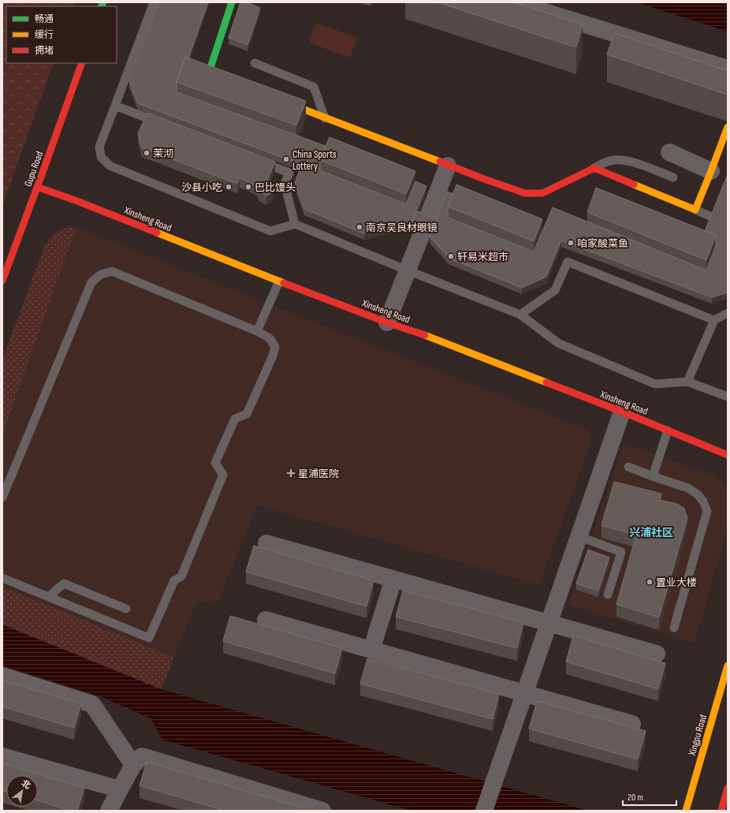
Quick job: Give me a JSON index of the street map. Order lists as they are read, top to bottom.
{
  "streets": {
    "street": ["Gupu Road", "Xinsheng Road", "Xingpu Road"]
  },
  "crossings": [
    ["Gupu Road", "Xinsheng Road"]
  ],
  "districts": ["兴浦社区"],
  "places": {
    "other": [
      "茉沏",
      "China Sports Lottery",
      "沙县小吃",
      "巴比馒头",
      "南京吴良材眼镜",
      "咱家酸菜鱼",
      "轩易米超市",
      "置业大楼"
    ],
    "health": ["星浦医院"]
  },
  "legend": ["畅通", "缓行", "拥堵"],
  "scale_bar": "20 m",
  "north": "top right"
}
